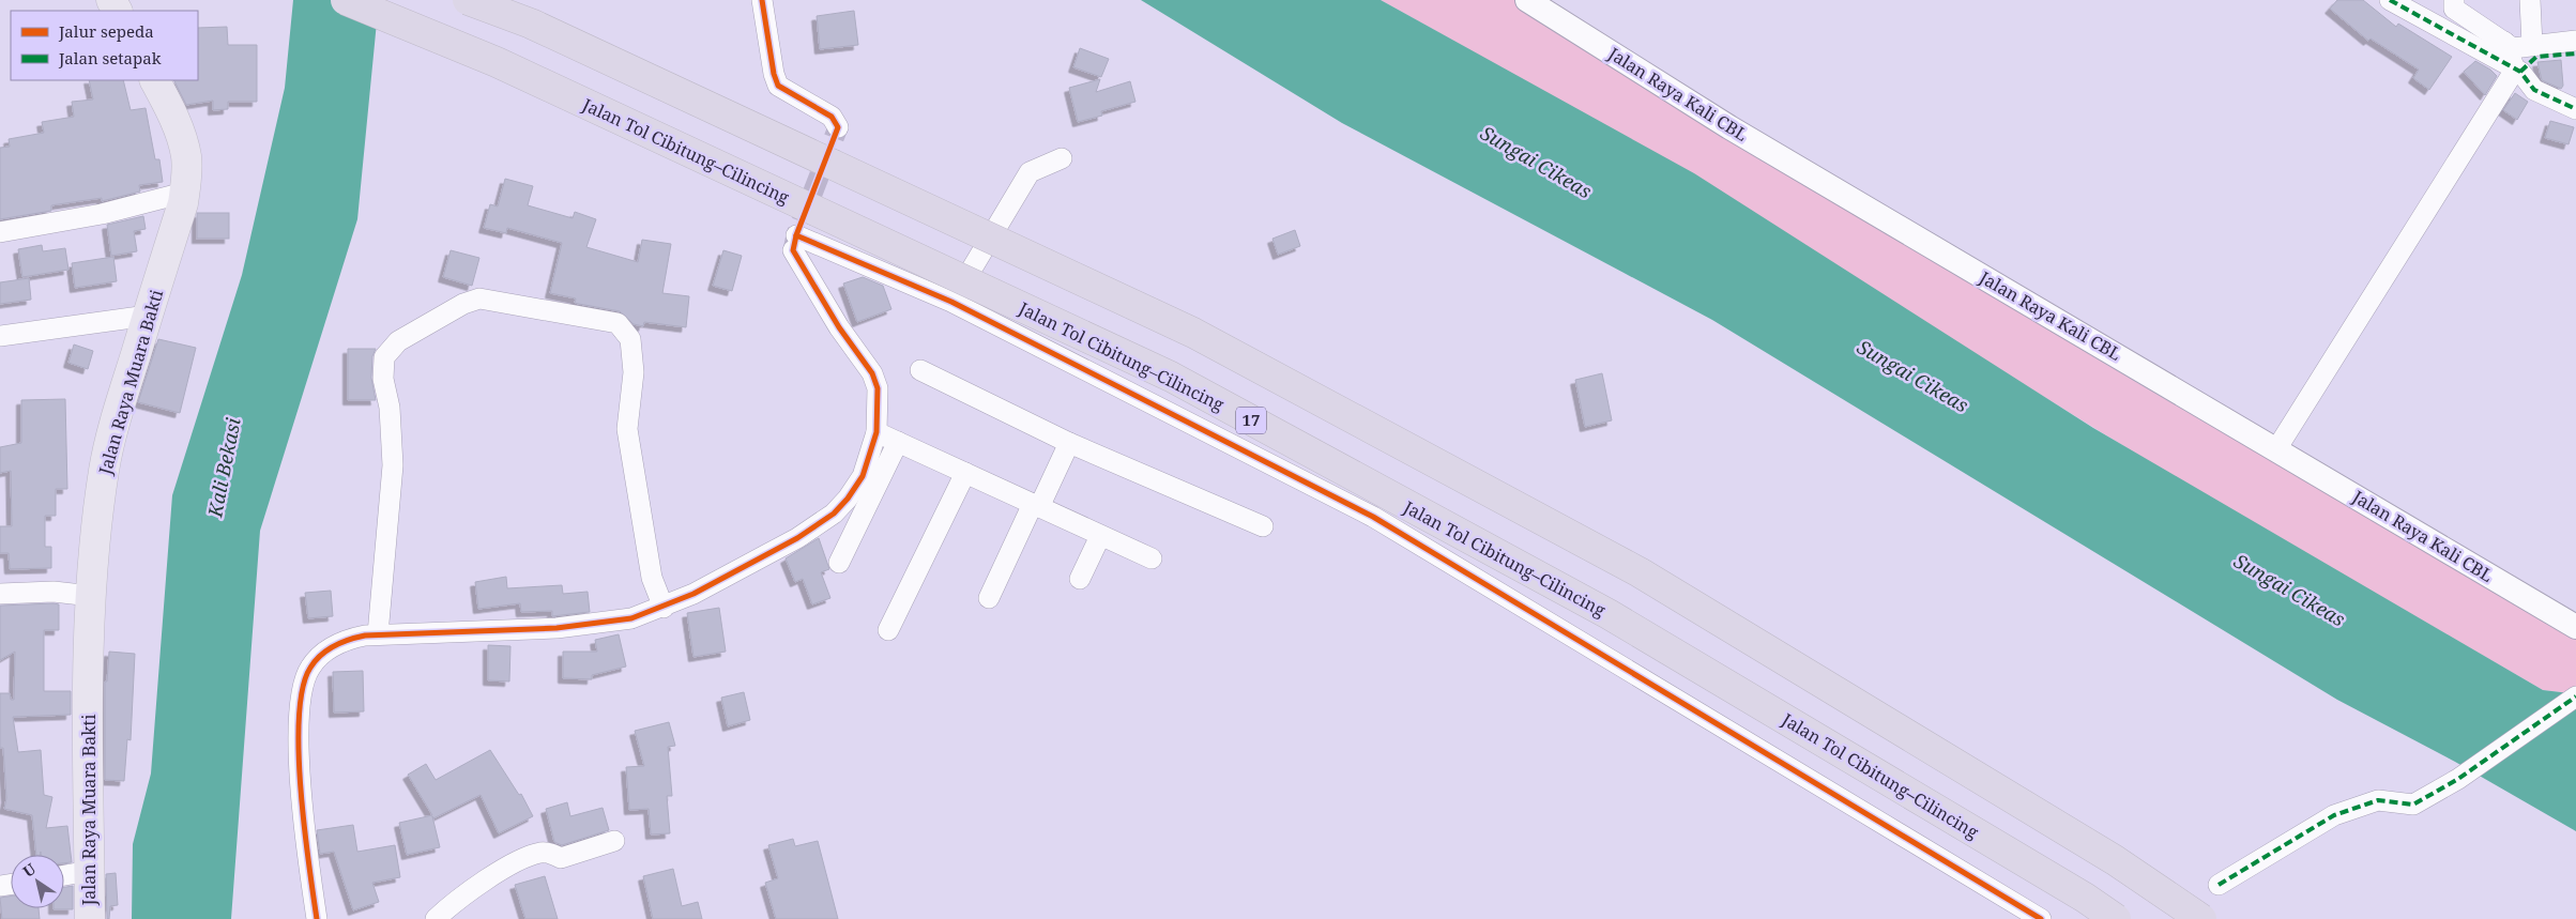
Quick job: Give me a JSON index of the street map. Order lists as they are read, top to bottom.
{
  "streets": {
    "highway": ["Jalan Tol Cibitung–Cilincing", "17"],
    "main road": ["Jalan Raya Muara Bakti"],
    "street": ["Jalan Raya Kali CBL"]
  },
  "water": ["Sungai Cikeas", "Kali Bekasi"],
  "legend": ["Jalur sepeda", "Jalan setapak"],
  "north": "top left"
}
